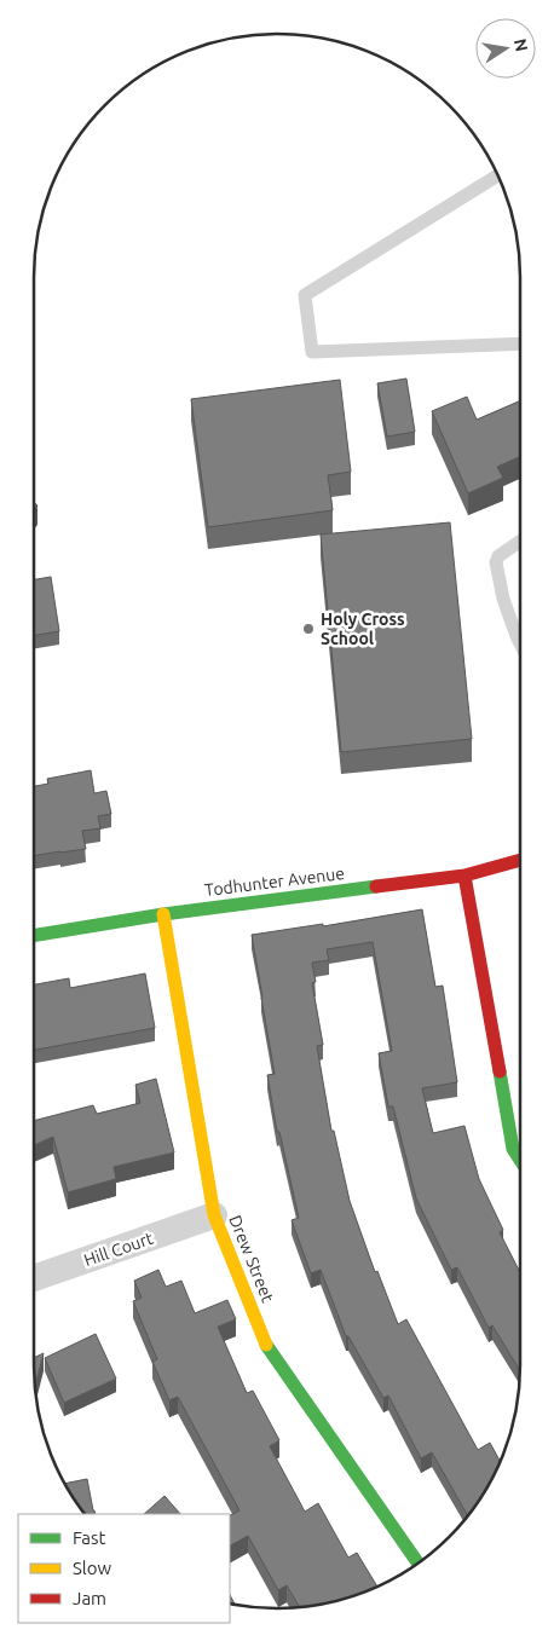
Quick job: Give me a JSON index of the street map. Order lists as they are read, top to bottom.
{
  "streets": {
    "street": ["Todhunter Avenue", "Hill Court", "Drew Street"]
  },
  "crossings": [
    ["Todhunter Avenue", "Drew Street"],
    ["Hill Court", "Drew Street"]
  ],
  "places": ["Holy Cross School"],
  "legend": ["Fast", "Slow", "Jam"],
  "north": "right"
}
